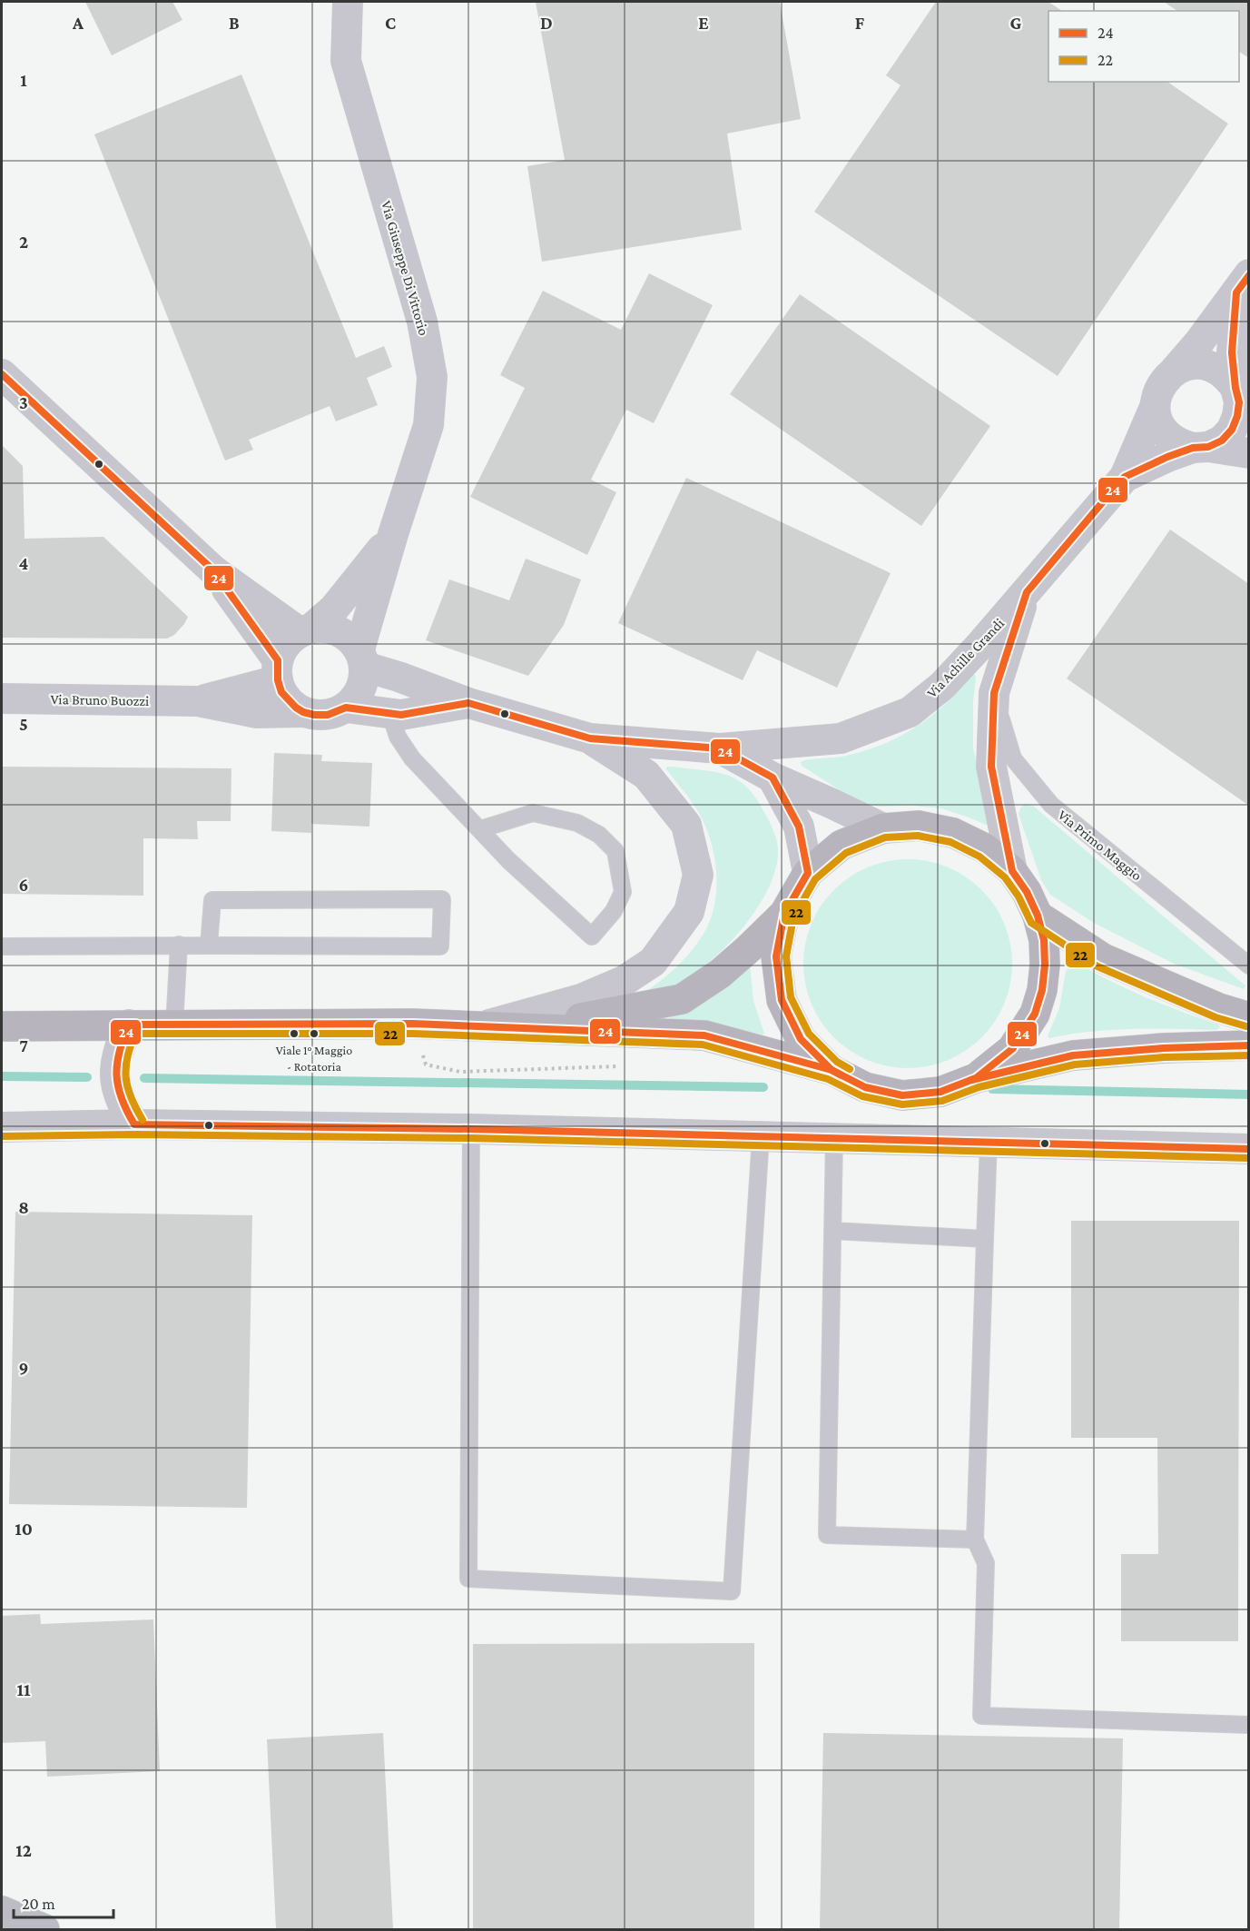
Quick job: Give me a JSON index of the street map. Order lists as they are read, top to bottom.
{
  "streets": {
    "street": ["Via Giuseppe Di Vittorio", "Via Achille Grandi", "Via Bruno Buozzi"],
    "lane": ["Via Primo Maggio"]
  },
  "crossings": [
    ["Via Giuseppe Di Vittorio", "Via Bruno Buozzi"]
  ],
  "places": ["Viale 1° Maggio - Rotatoria"],
  "lines": ["transit line 24", "transit line 22"],
  "legend": ["24", "22"],
  "scale_bar": "20 m",
  "grid": {
    "columns": [
      "A",
      "B",
      "C",
      "D",
      "E",
      "F",
      "G"
    ],
    "rows": [
      "1",
      "2",
      "3",
      "4",
      "5",
      "6",
      "7",
      "8",
      "9",
      "10",
      "11",
      "12"
    ]
  }
}
